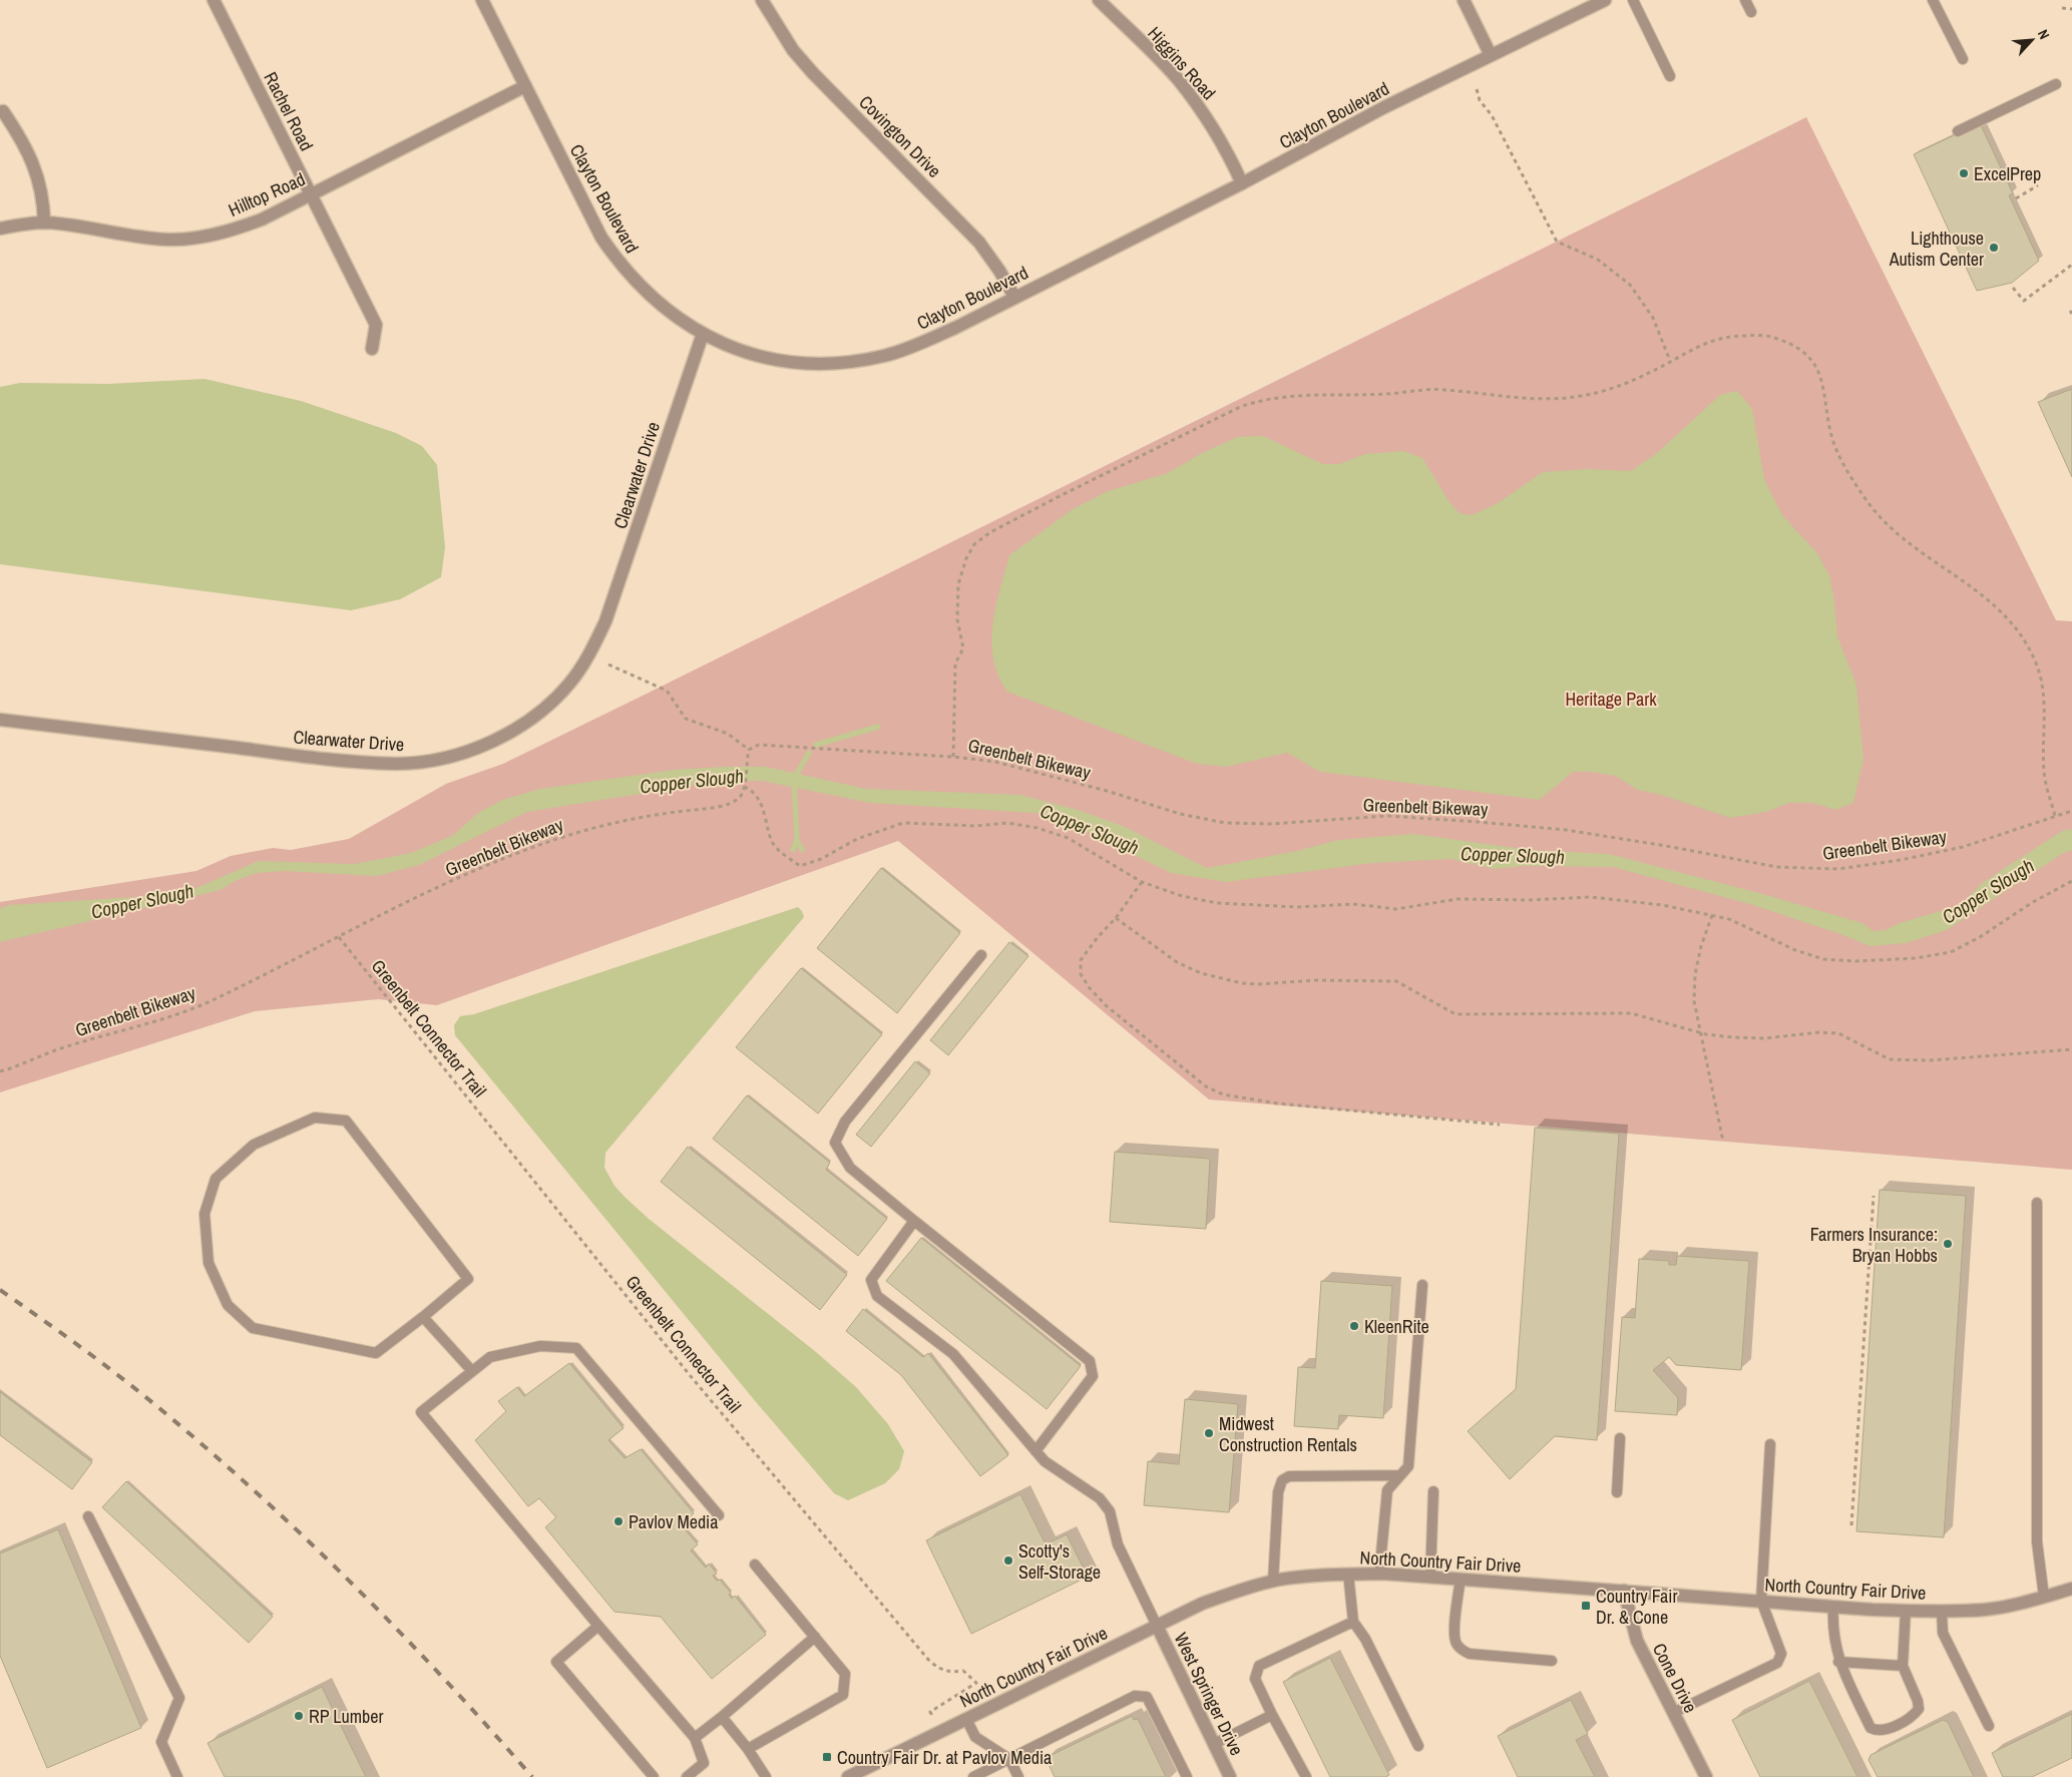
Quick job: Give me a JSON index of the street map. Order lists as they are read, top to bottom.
{
  "streets": {
    "street": [
      "Higgins Road",
      "Rachel Road",
      "Clayton Boulevard",
      "Covington Drive",
      "Hilltop Road",
      "Clearwater Drive",
      "North Country Fair Drive",
      "Cone Drive",
      "West Springer Drive"
    ],
    "path": ["Greenbelt Bikeway", "Greenbelt Connector Trail"]
  },
  "crossings": [
    ["Higgins Road", "Clayton Boulevard"],
    ["Rachel Road", "Hilltop Road"],
    ["Clayton Boulevard", "Covington Drive"],
    ["Clayton Boulevard", "Hilltop Road"],
    ["Clayton Boulevard", "Clearwater Drive"],
    ["Greenbelt Bikeway", "Greenbelt Connector Trail"],
    ["Greenbelt Connector Trail", "North Country Fair Drive"],
    ["North Country Fair Drive", "Cone Drive"],
    ["North Country Fair Drive", "West Springer Drive"]
  ],
  "water": ["Copper Slough"],
  "parks": ["Heritage Park"],
  "places": {
    "other": [
      "ExcelPrep",
      "Lighthouse Autism Center",
      "Farmers Insurance: Bryan Hobbs",
      "KleenRite",
      "Midwest Construction Rentals",
      "Pavlov Media",
      "Scotty's Self-Storage",
      "RP Lumber"
    ],
    "transit": ["Country Fair Dr. & Cone", "Country Fair Dr. at Pavlov Media"]
  },
  "north": "top right"
}
